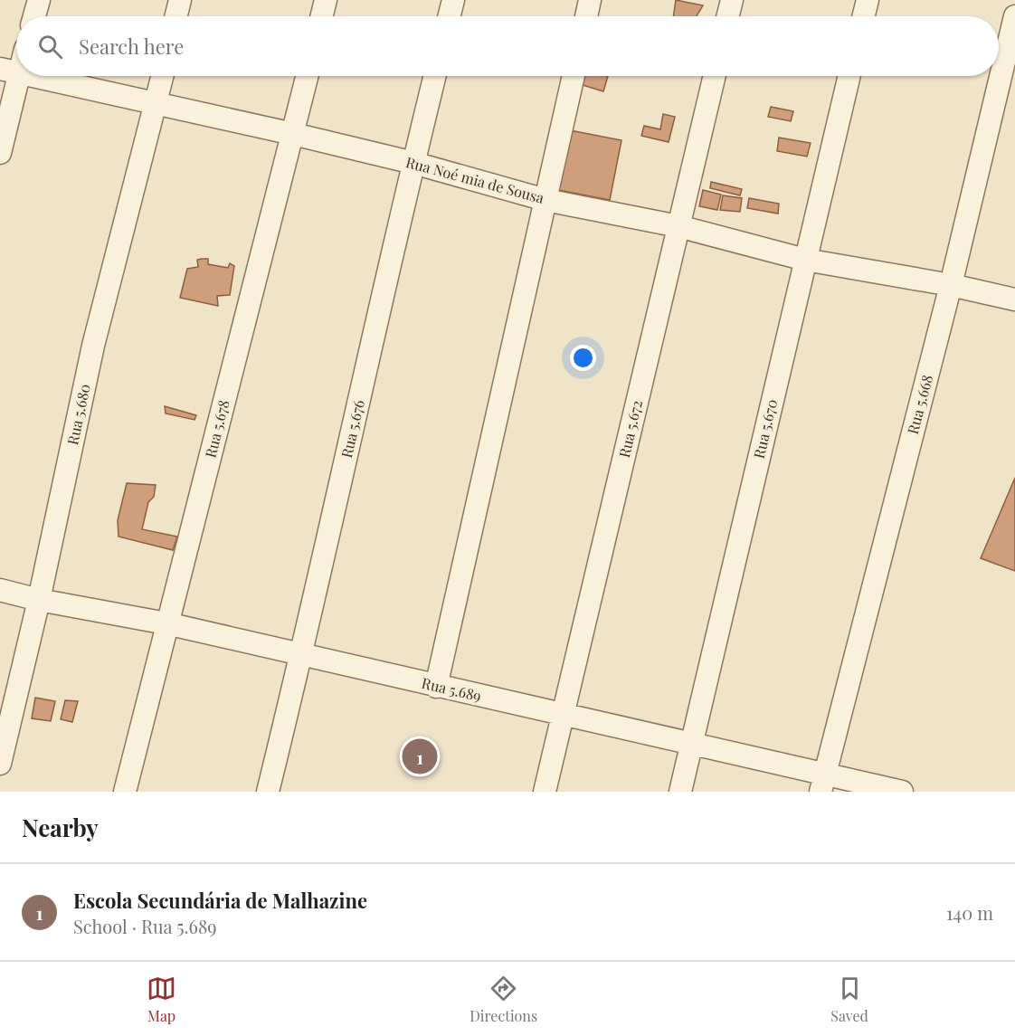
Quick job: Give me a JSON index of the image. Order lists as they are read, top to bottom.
{
  "streets": {
    "street": [
      "Rua Noé mia de Sousa",
      "Rua 5.668",
      "Rua 5.680",
      "Rua 5.678",
      "Rua 5.676",
      "Rua 5.672",
      "Rua 5.670",
      "Rua 5.689"
    ]
  },
  "crossings": [
    ["Rua Noé mia de Sousa", "Rua 5.668"],
    ["Rua Noé mia de Sousa", "Rua 5.680"],
    ["Rua Noé mia de Sousa", "Rua 5.678"],
    ["Rua Noé mia de Sousa", "Rua 5.676"],
    ["Rua Noé mia de Sousa", "Rua 5.672"],
    ["Rua Noé mia de Sousa", "Rua 5.670"],
    ["Rua 5.668", "Rua 5.689"],
    ["Rua 5.680", "Rua 5.689"],
    ["Rua 5.678", "Rua 5.689"],
    ["Rua 5.676", "Rua 5.689"],
    ["Rua 5.672", "Rua 5.689"],
    ["Rua 5.670", "Rua 5.689"]
  ],
  "page": {
    "search": "Search here",
    "pins": "1",
    "heading": "Nearby",
    "list": [
      {
        "mark": "1",
        "name": "Escola Secundária de Malhazine",
        "note": "School · Rua 5.689",
        "value": "140 m"
      }
    ],
    "nav": ["Map", "Directions", "Saved"]
  }
}
